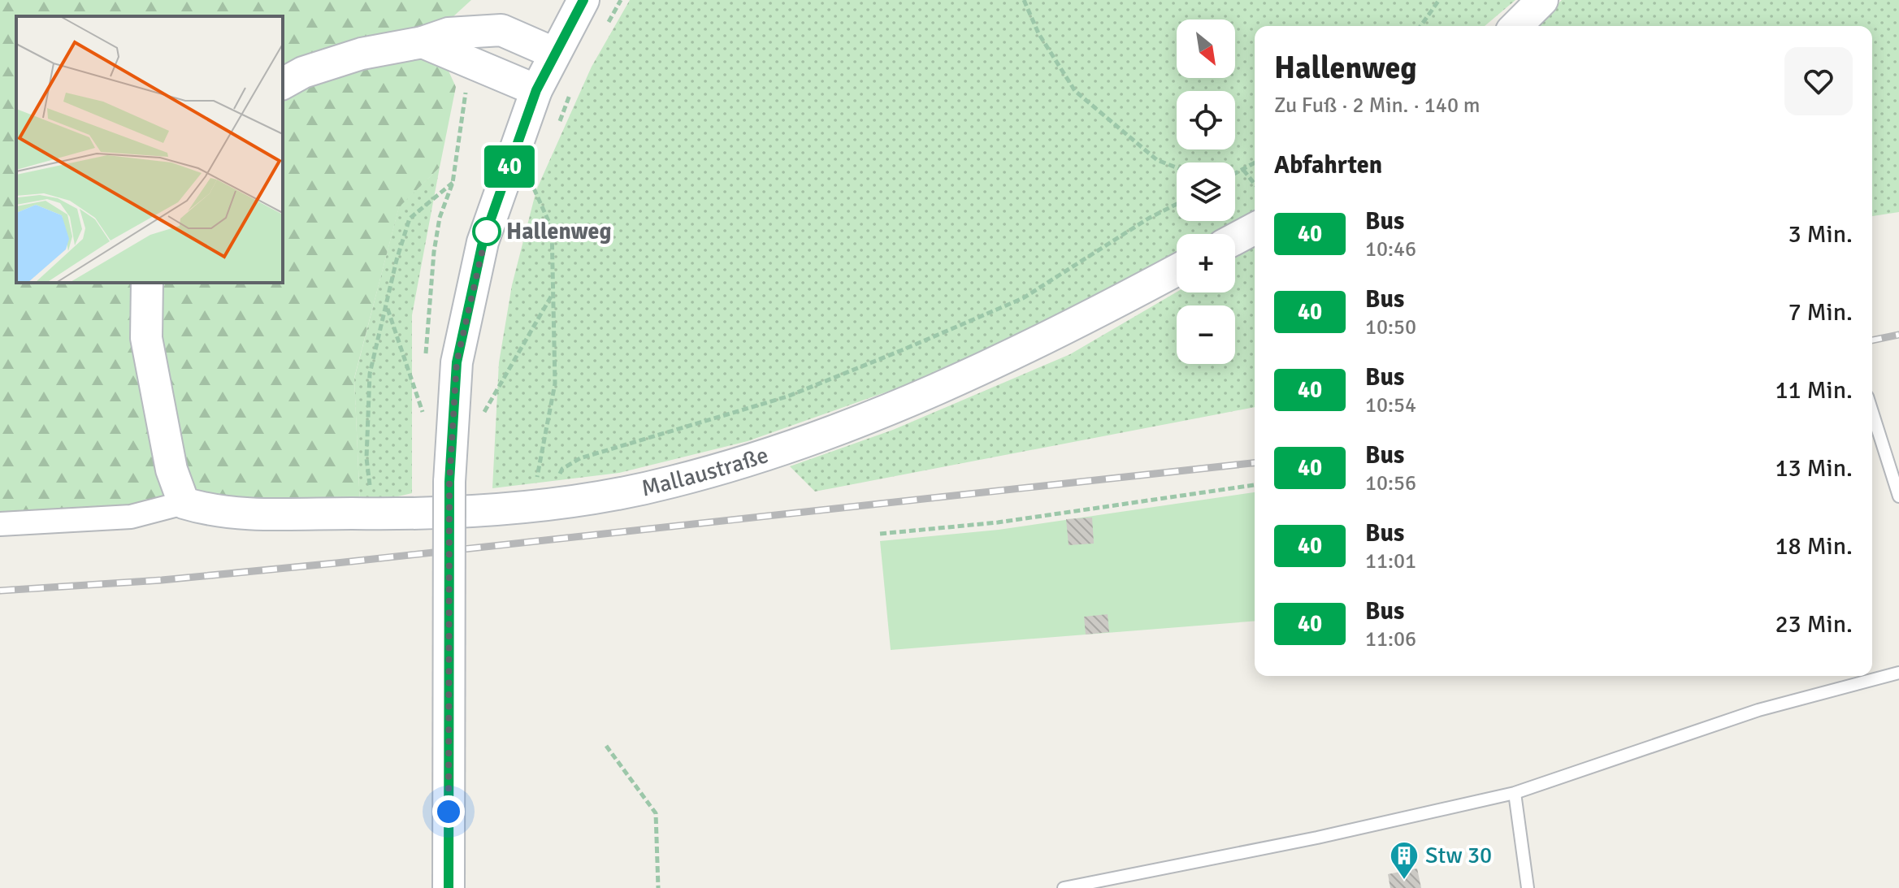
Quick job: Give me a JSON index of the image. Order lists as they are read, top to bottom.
{
  "streets": {
    "street": ["Mallaustraße"]
  },
  "places": {
    "other": ["Hallenweg"],
    "building": ["Stw 30"]
  },
  "lines": ["bus line 40"],
  "north": "bottom right",
  "page": {
    "on_map": "40",
    "map_buttons": ["+", "−"],
    "heading": [
      ["Hallenweg", "Zu Fuß · 2 Min. · 140 m"],
      "Abfahrten"
    ],
    "list": [
      {
        "mark": "40",
        "name": "Bus",
        "note": "10:46",
        "value": "3 Min."
      },
      {
        "mark": "40",
        "name": "Bus",
        "note": "10:50",
        "value": "7 Min."
      },
      {
        "mark": "40",
        "name": "Bus",
        "note": "10:54",
        "value": "11 Min."
      },
      {
        "mark": "40",
        "name": "Bus",
        "note": "10:56",
        "value": "13 Min."
      },
      {
        "mark": "40",
        "name": "Bus",
        "note": "11:01",
        "value": "18 Min."
      },
      {
        "mark": "40",
        "name": "Bus",
        "note": "11:06",
        "value": "23 Min."
      }
    ]
  }
}
